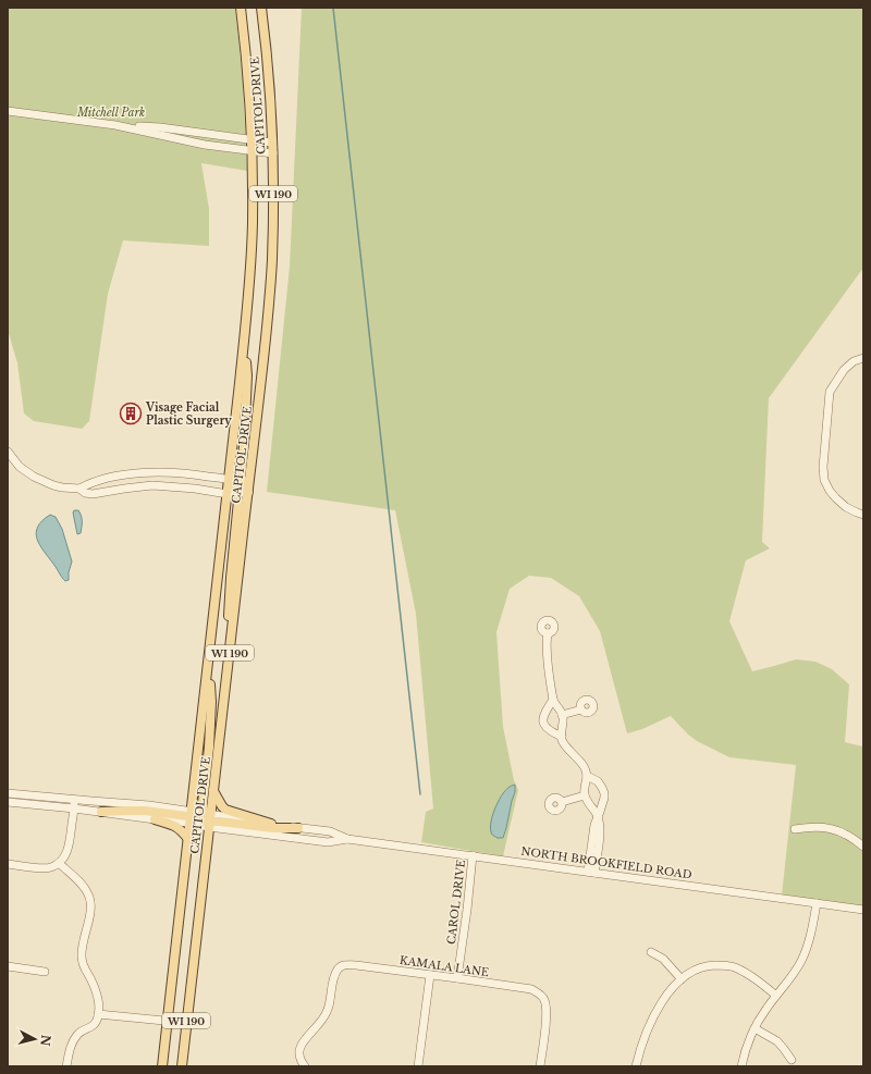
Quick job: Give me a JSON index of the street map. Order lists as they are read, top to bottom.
{
  "streets": {
    "main road": ["CAPITOL DRIVE", "WI 190"],
    "street": ["NORTH BROOKFIELD ROAD", "CAROL DRIVE", "KAMALA LANE"]
  },
  "crossings": [
    ["CAPITOL DRIVE", "WI 190"],
    ["CAPITOL DRIVE", "NORTH BROOKFIELD ROAD"],
    ["NORTH BROOKFIELD ROAD", "CAROL DRIVE"],
    ["CAROL DRIVE", "KAMALA LANE"]
  ],
  "parks": ["Mitchell Park"],
  "places": {
    "building": ["Visage Facial Plastic Surgery"]
  },
  "north": "right"
}
